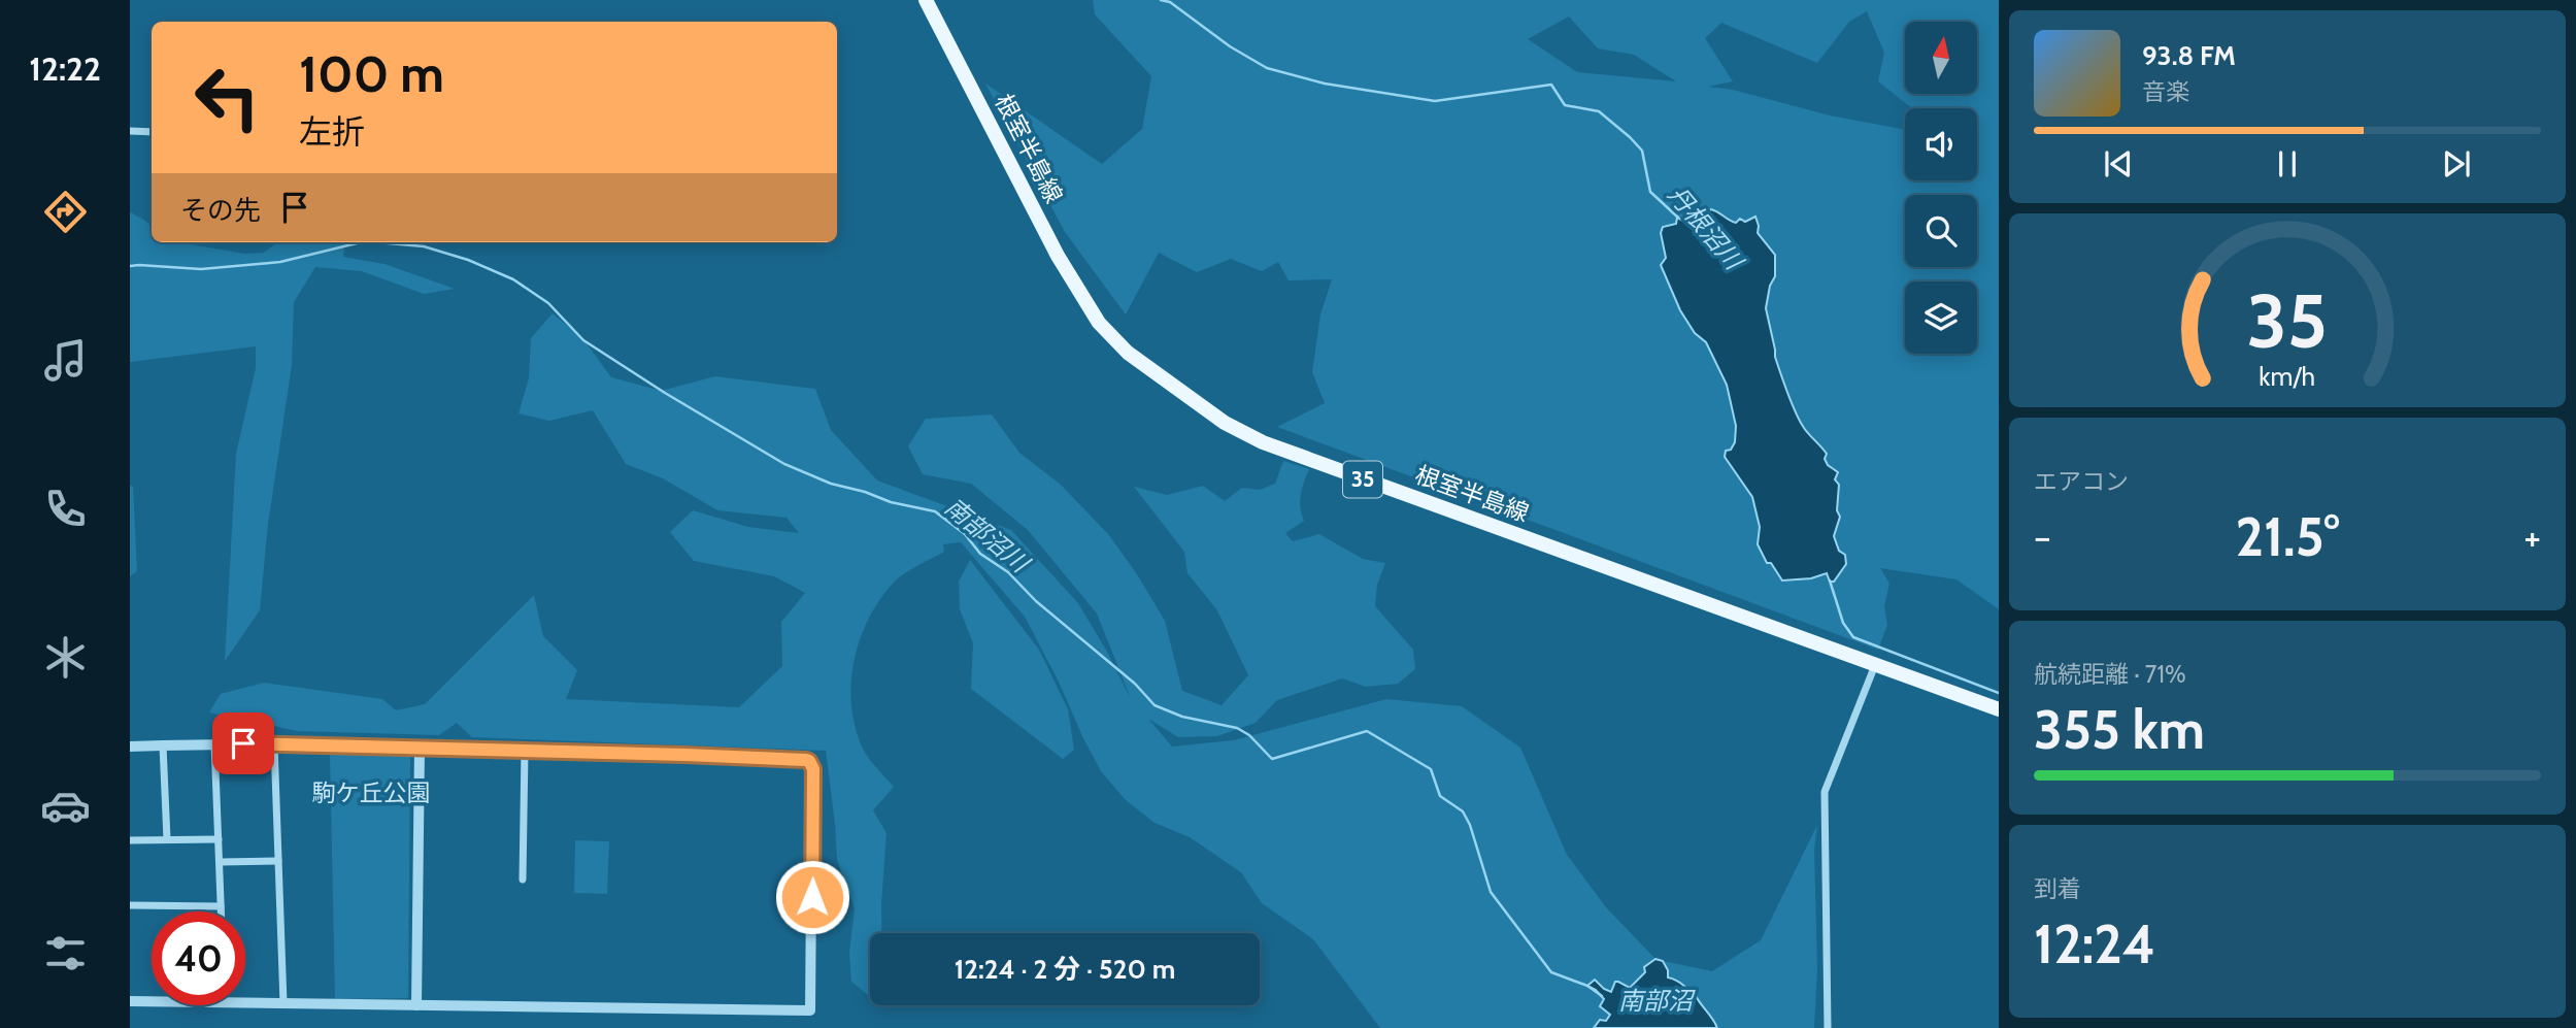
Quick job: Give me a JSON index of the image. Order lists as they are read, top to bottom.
{
  "streets": {
    "main road": ["根室半島線", "35"]
  },
  "water": ["丹根沼川", "南部沼川", "南部沼"],
  "parks": ["駒ケ丘公園"],
  "north": "top",
  "page": {
    "tabs": "12:22",
    "turn": ["100 m", "左折"],
    "song": ["93.8 FM", "音楽"],
    "then": "その先",
    "tile": [
      "エアコン",
      ["航続距離 · 71%", "355 km"],
      ["到着", "12:24"]
    ],
    "heat": ["−", "21.5°", "+"],
    "limit": "40",
    "trip": "12:24 · 2 分 · 520 m",
    "gauge": ["35", "km/h"]
  }
}
